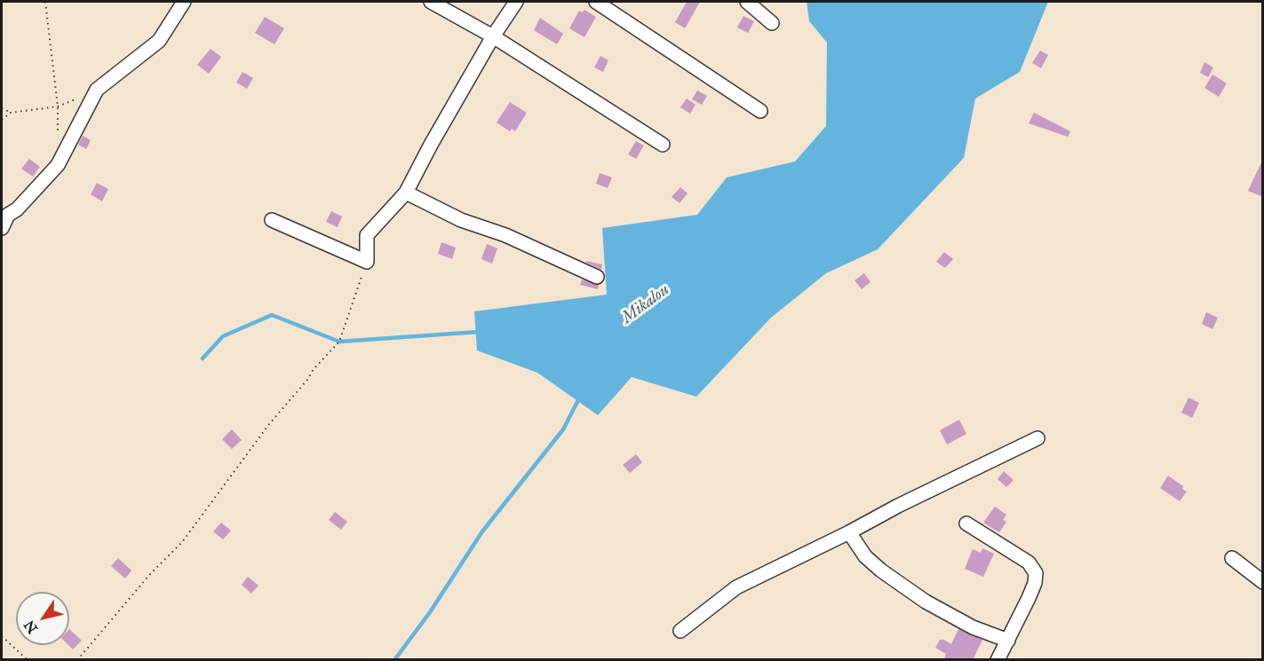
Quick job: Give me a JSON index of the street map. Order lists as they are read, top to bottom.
{
  "water": ["Mikalou"],
  "north": "bottom left"
}
